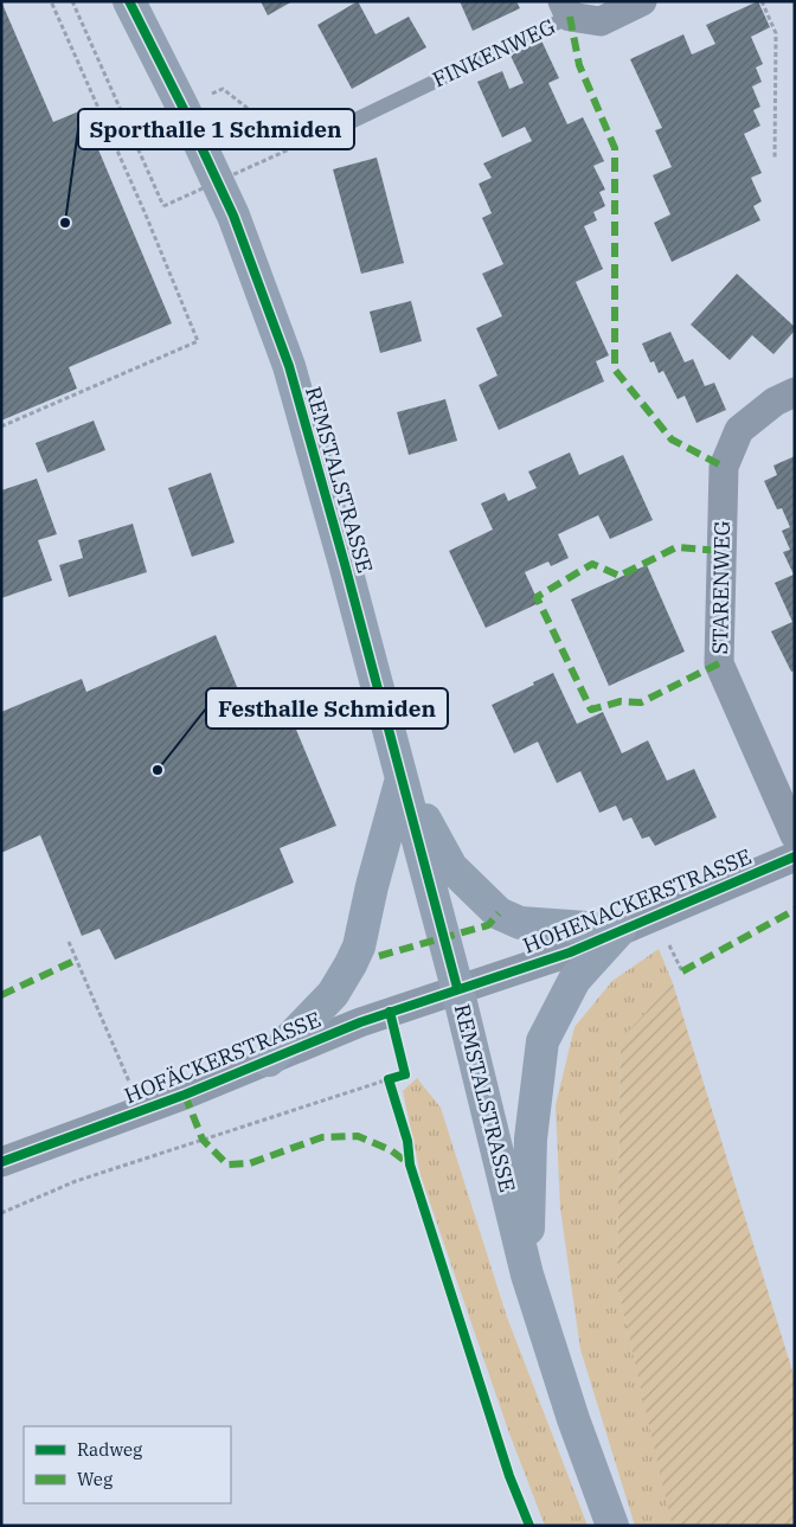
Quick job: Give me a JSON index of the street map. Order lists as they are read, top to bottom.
{
  "streets": {
    "street": [
      "FINKENWEG",
      "REMSTALSTRASSE",
      "STARENWEG",
      "HOHENACKERSTRASSE",
      "HOFÄCKERSTRASSE"
    ]
  },
  "crossings": [
    ["REMSTALSTRASSE", "HOHENACKERSTRASSE"],
    ["REMSTALSTRASSE", "HOFÄCKERSTRASSE"],
    ["HOHENACKERSTRASSE", "HOFÄCKERSTRASSE"]
  ],
  "places": ["Sporthalle 1 Schmiden", "Festhalle Schmiden"],
  "legend": ["Radweg", "Weg"]
}
